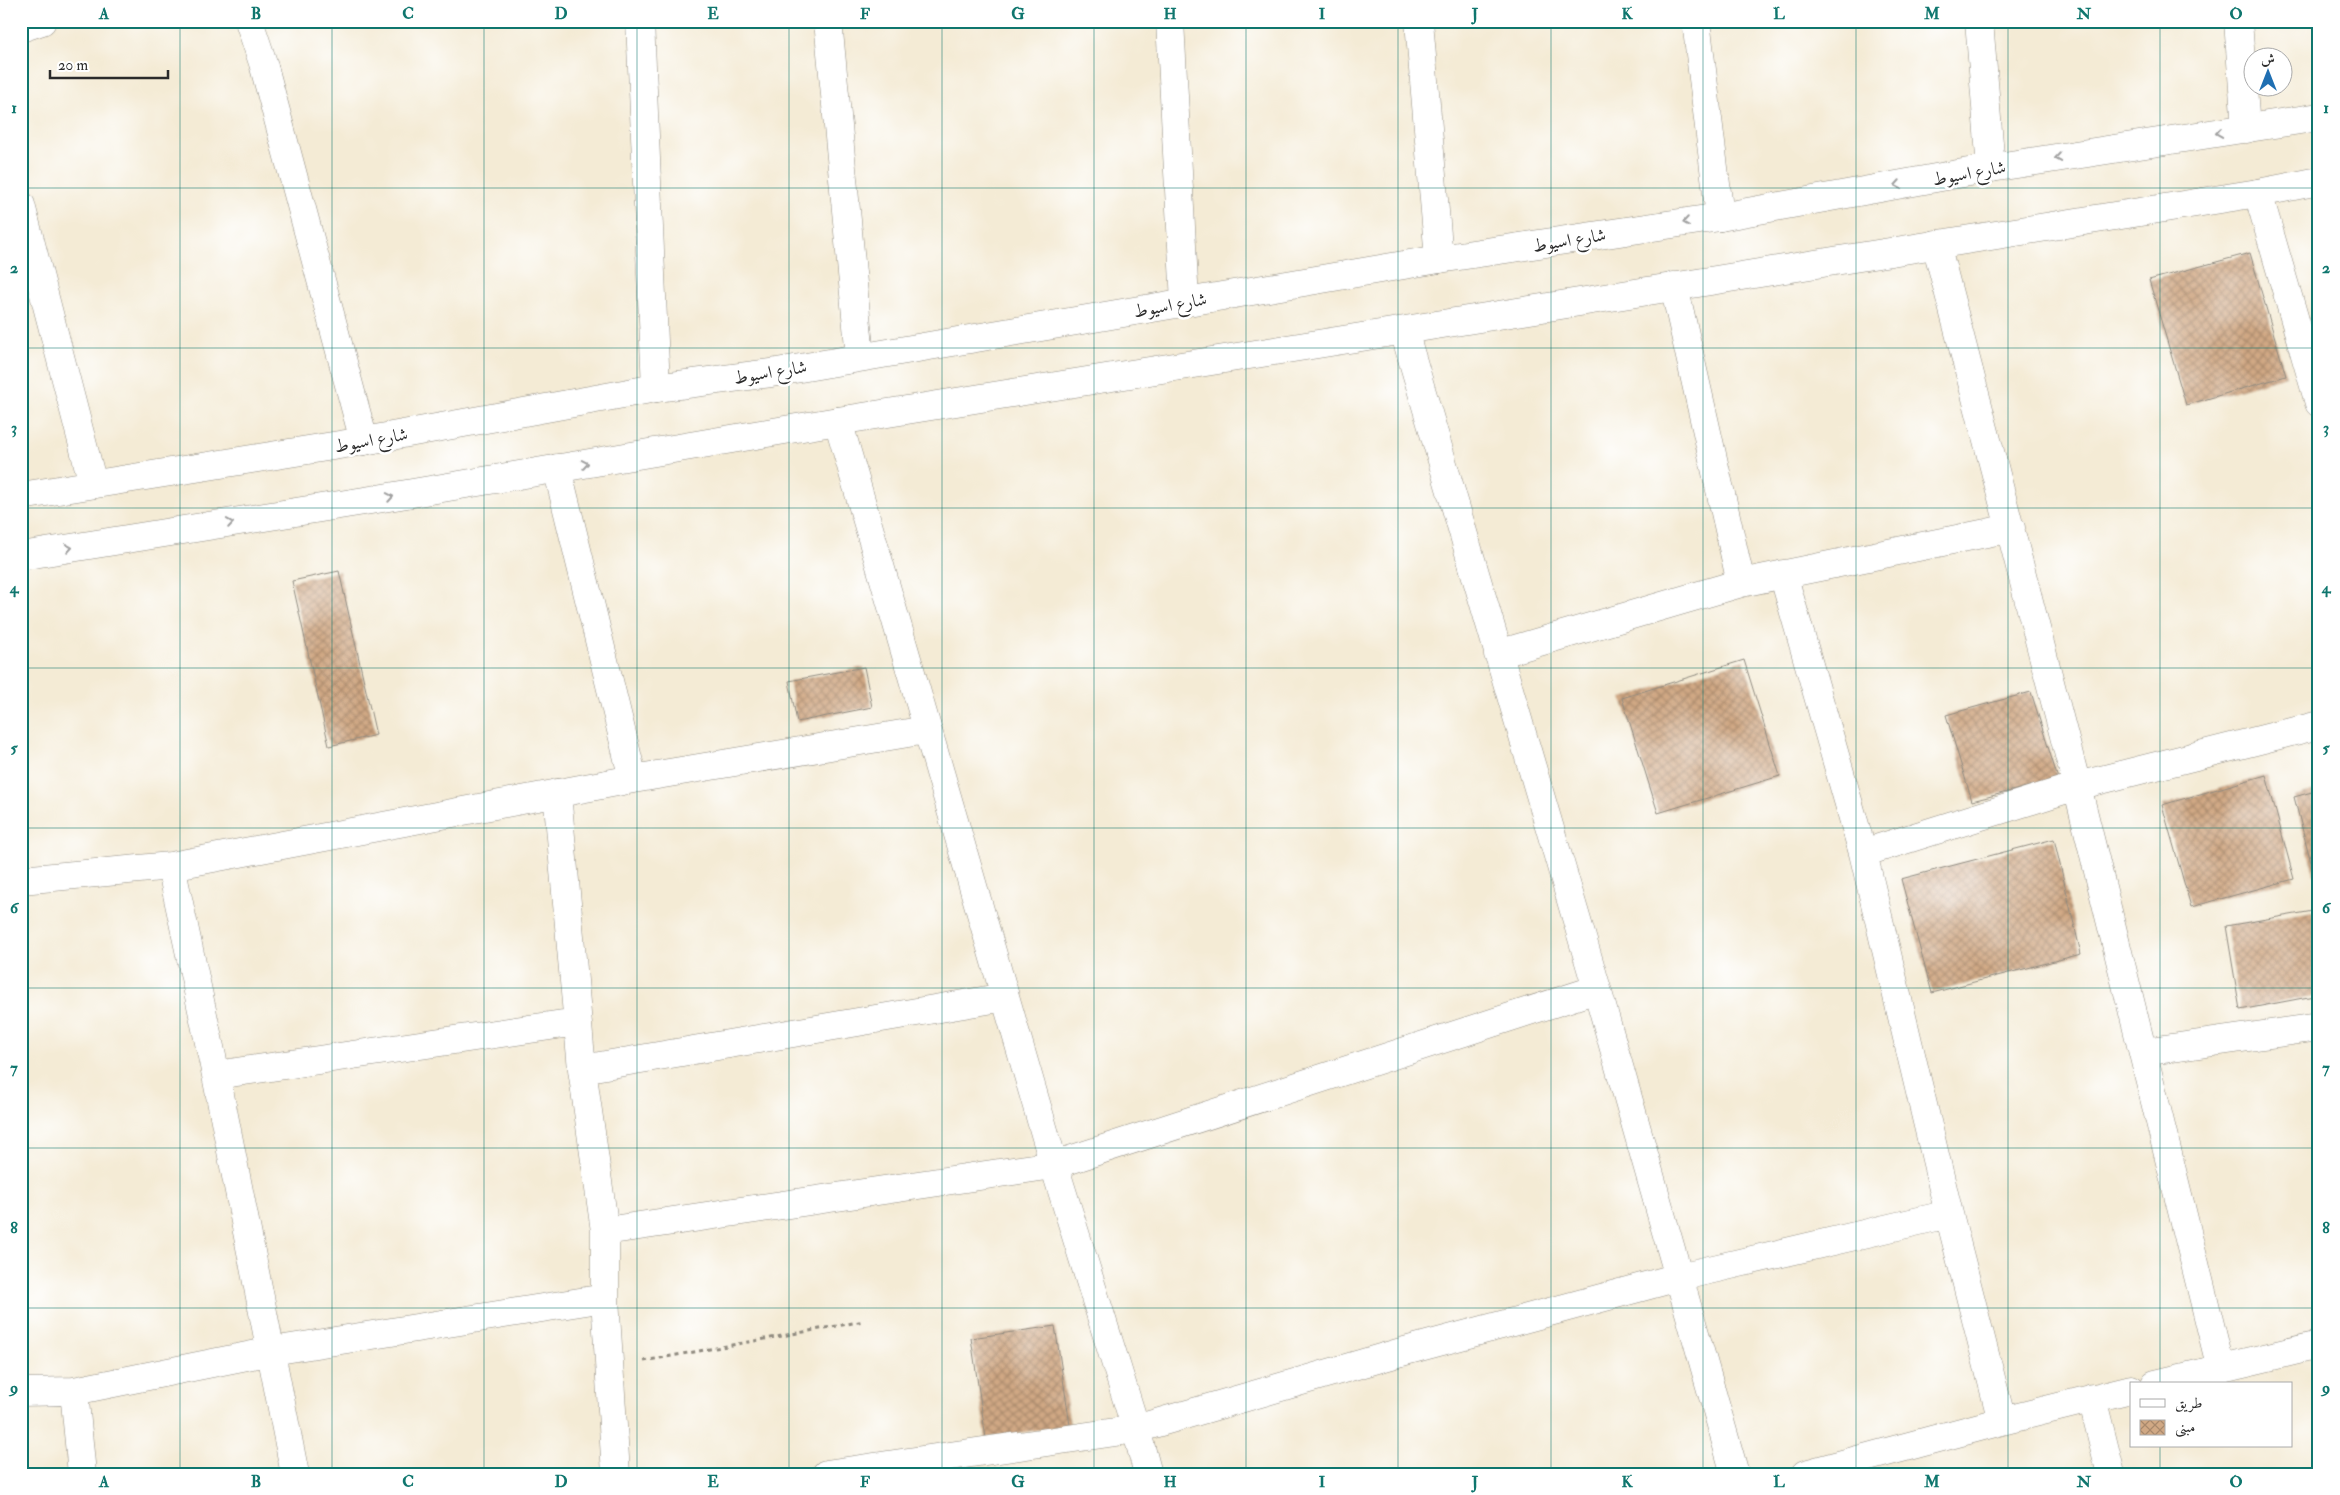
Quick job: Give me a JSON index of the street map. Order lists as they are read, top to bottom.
{
  "streets": {
    "street": ["شارع اسيوط"]
  },
  "legend": ["طريق", "مبنى"],
  "scale_bar": "20 m",
  "north": "top",
  "grid": {
    "columns": [
      "A",
      "B",
      "C",
      "D",
      "E",
      "F",
      "G",
      "H",
      "I",
      "J",
      "K",
      "L",
      "M",
      "N",
      "O"
    ],
    "rows": [
      "1",
      "2",
      "3",
      "4",
      "5",
      "6",
      "7",
      "8",
      "9"
    ]
  }
}
